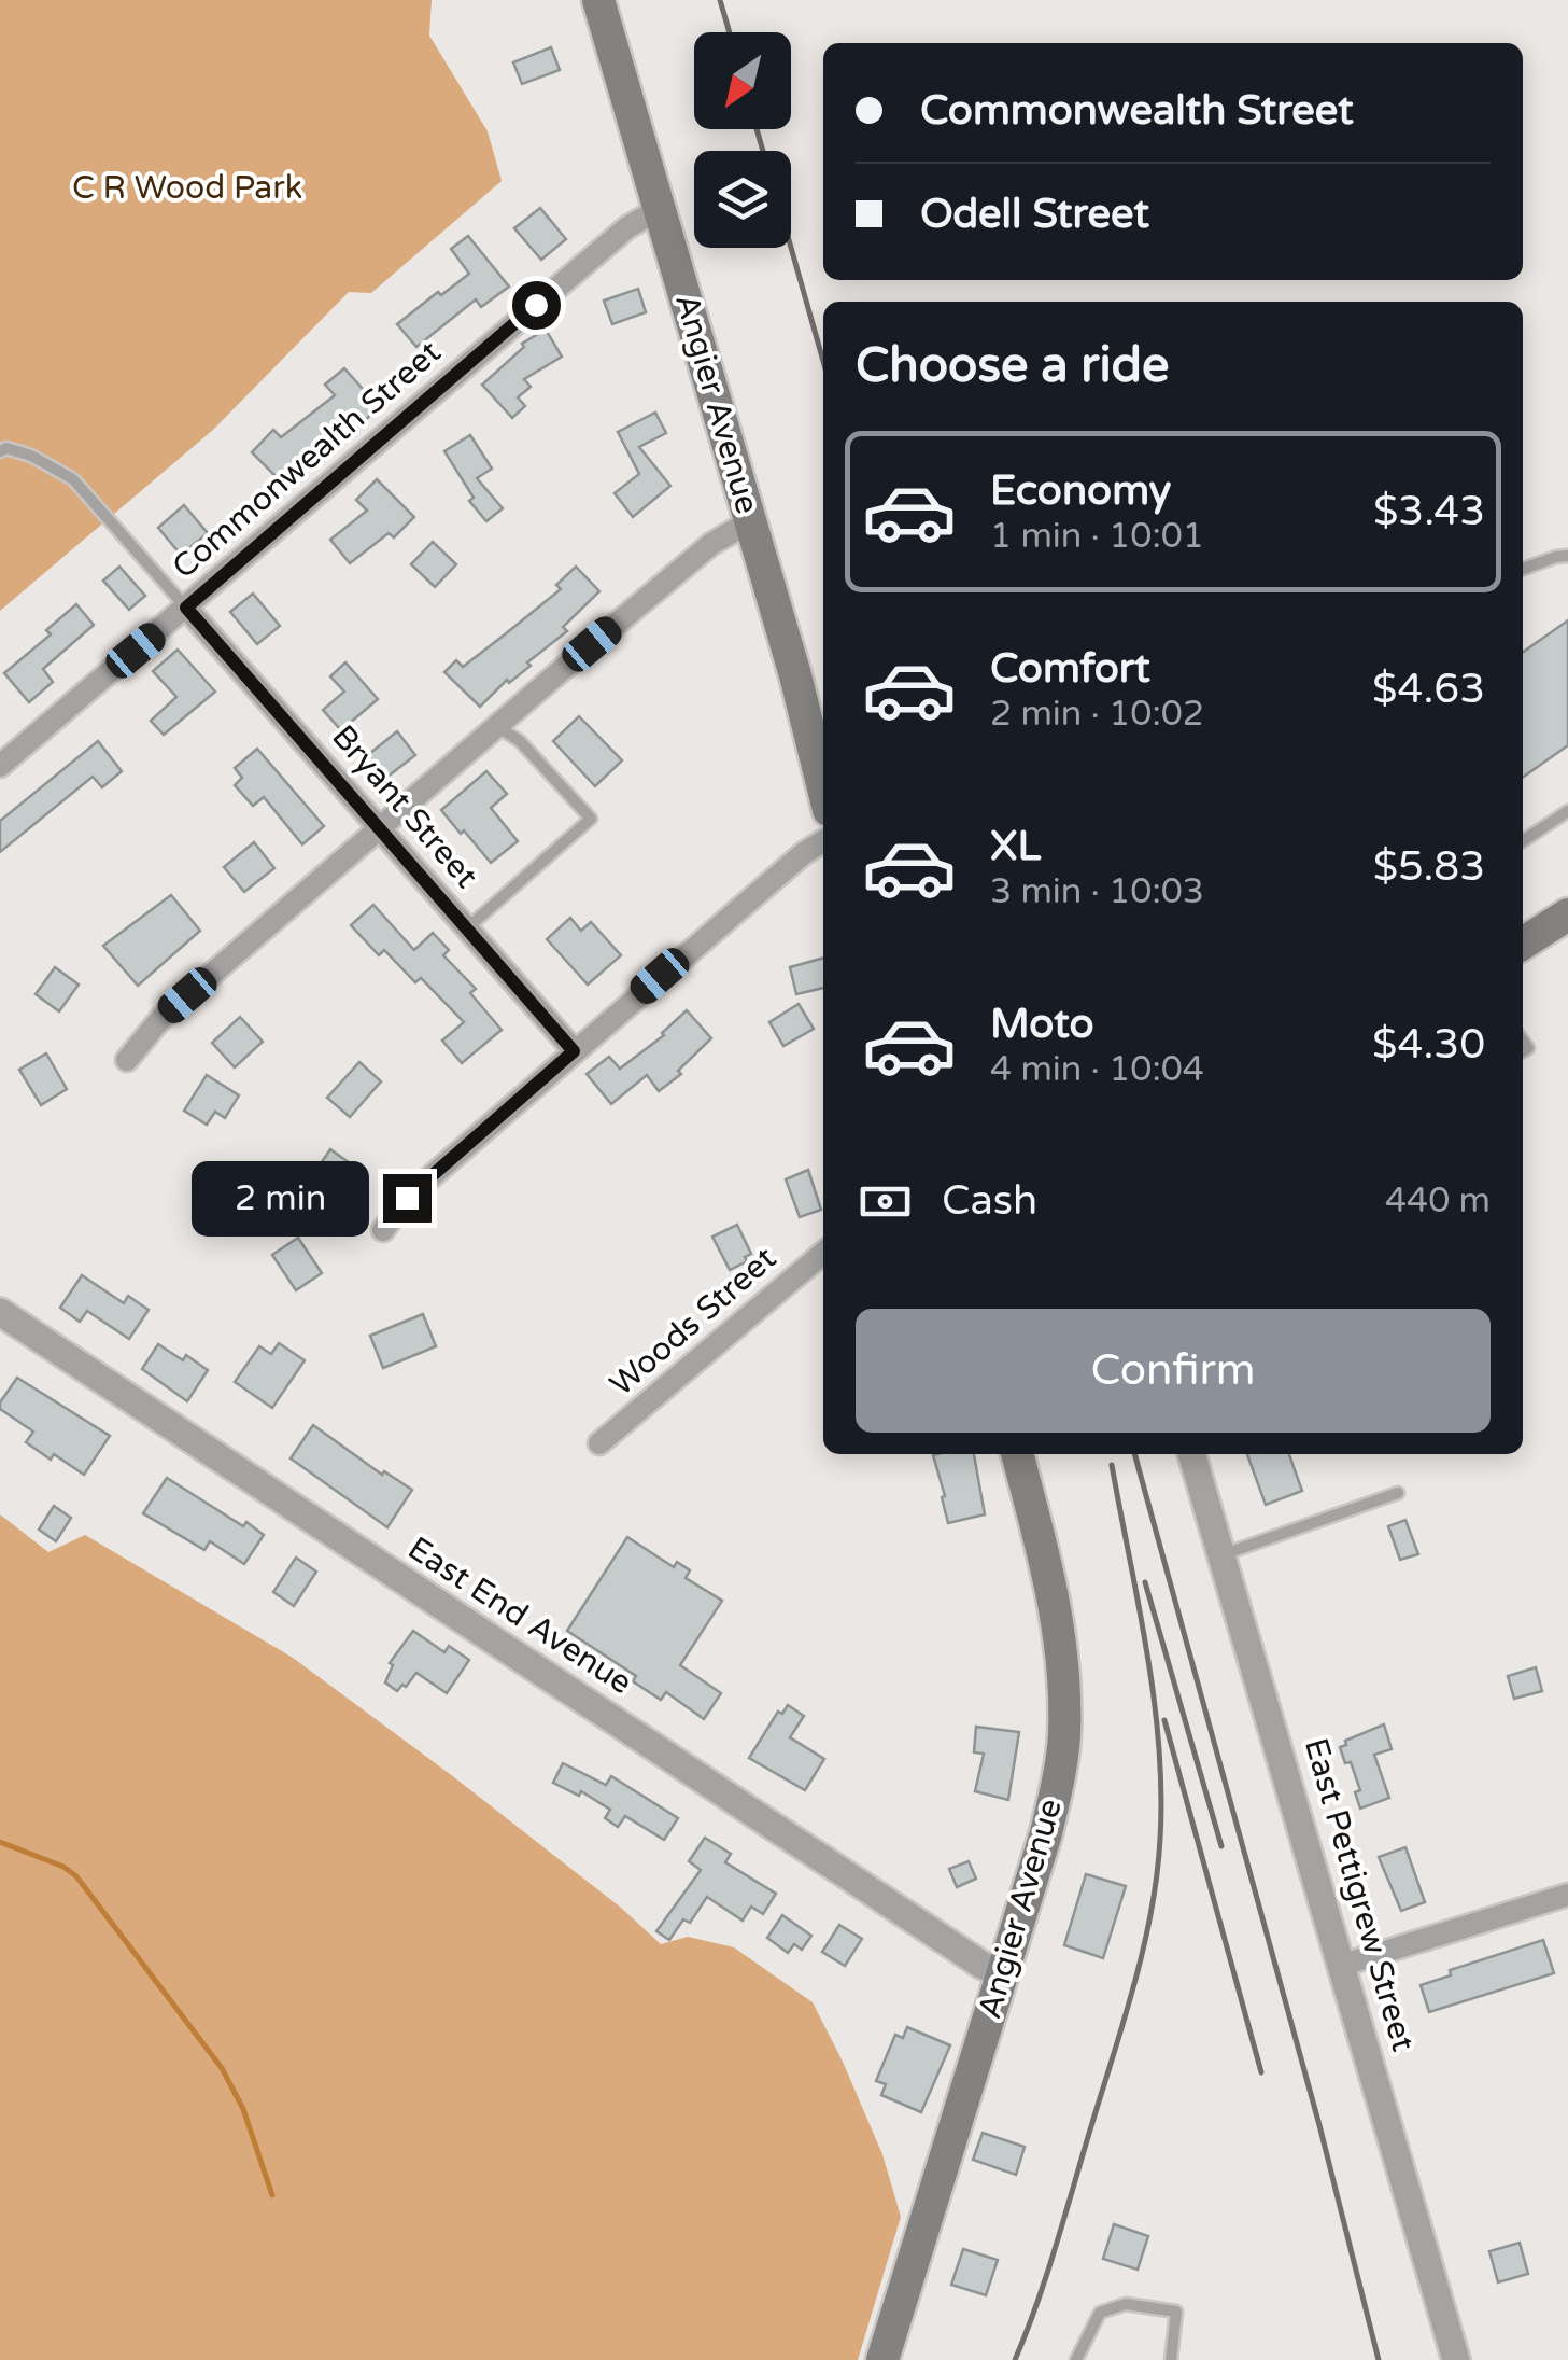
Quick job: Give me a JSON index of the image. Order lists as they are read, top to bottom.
{
  "streets": {
    "main road": ["Angier Avenue"],
    "street": [
      "Commonwealth Street",
      "Bryant Street",
      "Woods Street",
      "East End Avenue",
      "East Pettigrew Street"
    ]
  },
  "crossings": [
    ["Angier Avenue", "Commonwealth Street"],
    ["Angier Avenue", "East End Avenue"],
    ["Commonwealth Street", "Bryant Street"]
  ],
  "parks": ["C R Wood Park"],
  "north": "bottom left",
  "page": {
    "banner": ["Commonwealth Street", "Odell Street"],
    "heading": "Choose a ride",
    "list": [
      {
        "name": "Economy",
        "note": "1 min · 10:01",
        "value": "$3.43"
      },
      {
        "name": "Comfort",
        "note": "2 min · 10:02",
        "value": "$4.63"
      },
      {
        "name": "XL",
        "note": "3 min · 10:03",
        "value": "$5.83"
      },
      {
        "name": "Moto",
        "note": "4 min · 10:04",
        "value": "$4.30"
      }
    ],
    "pay": ["Cash", "440 m"],
    "bubble": "2 min",
    "buttons": "Confirm"
  }
}
